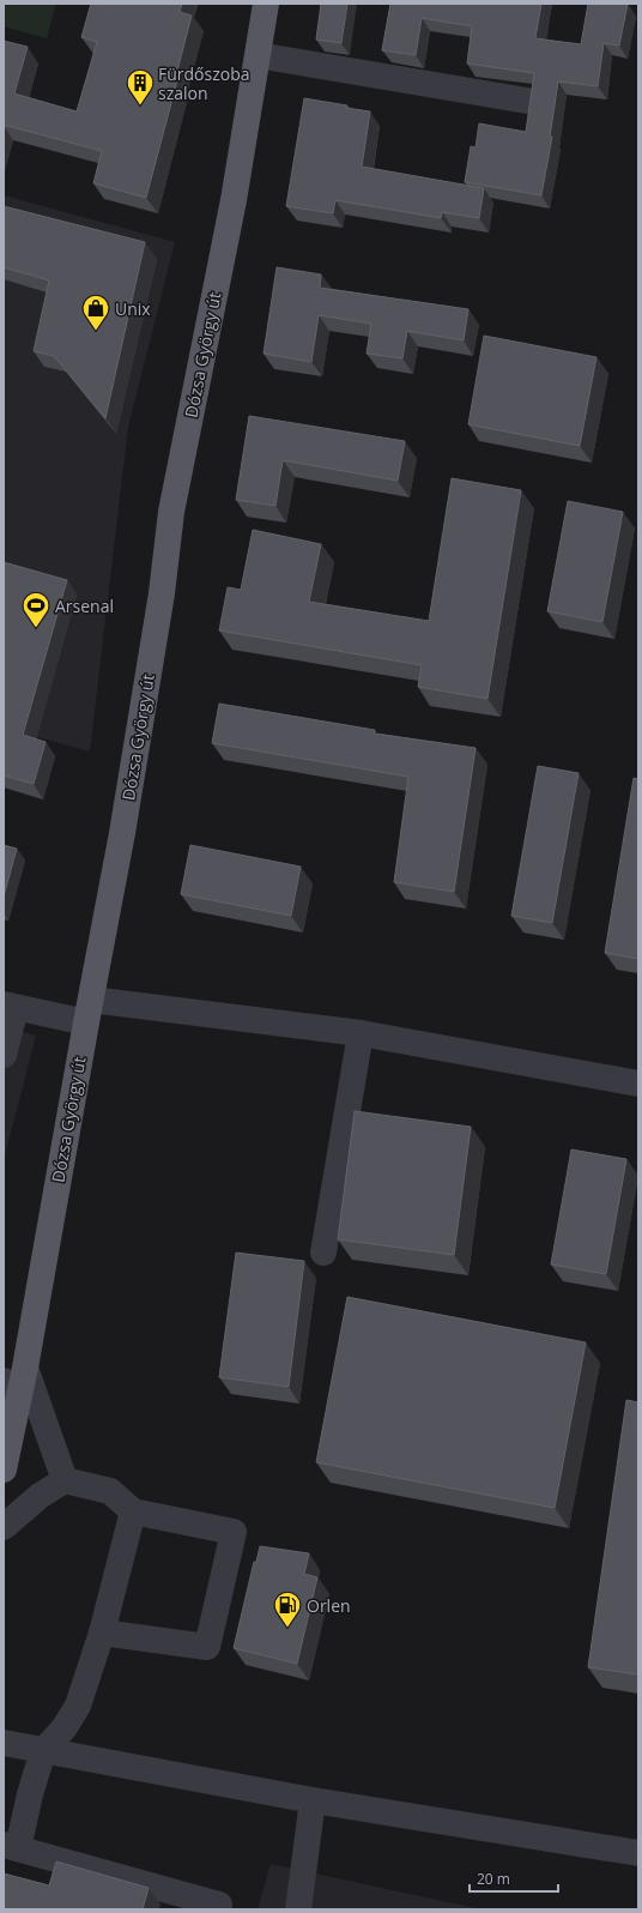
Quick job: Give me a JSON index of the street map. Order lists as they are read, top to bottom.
{
  "streets": {
    "main road": ["Dózsa György út"]
  },
  "places": {
    "building": ["Fürdőszoba szalon"],
    "shop": ["Unix"],
    "sports": ["Arsenal"],
    "fuel station": ["Orlen"]
  },
  "scale_bar": "20 m"
}
